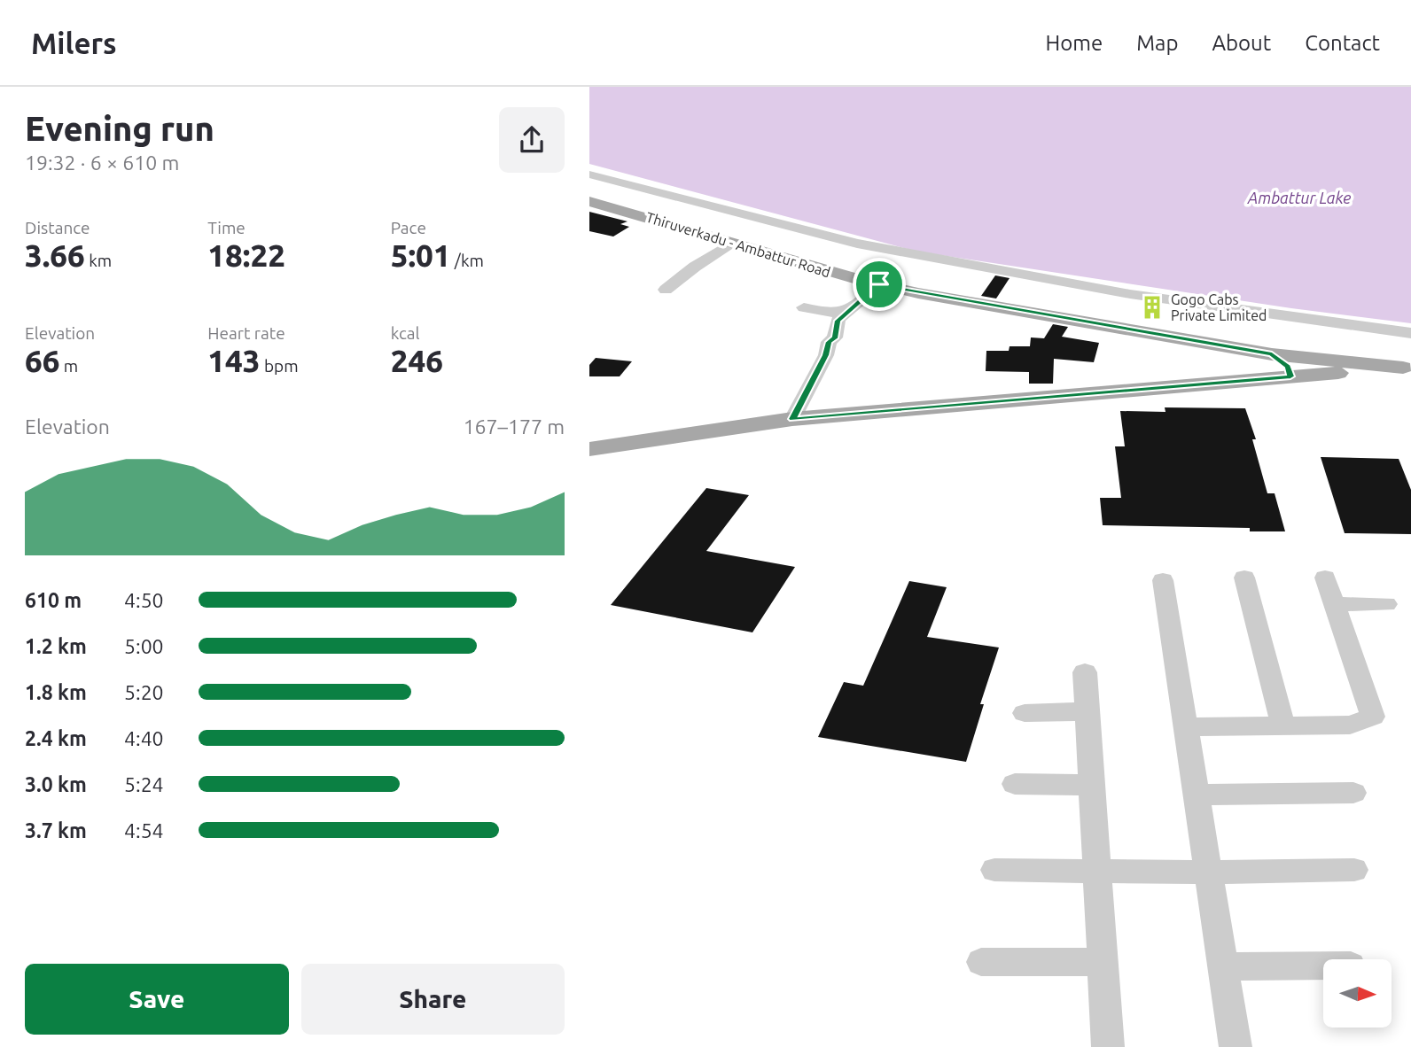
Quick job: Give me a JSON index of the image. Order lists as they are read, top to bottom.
{
  "streets": {
    "main road": ["Thiruverkadu - Ambattur Road"]
  },
  "water": ["Ambattur Lake"],
  "places": {
    "building": ["Gogo Cabs Private Limited"]
  },
  "north": "right",
  "page": {
    "header": "Milers",
    "nav": [
      "Home",
      "Map",
      "About",
      "Contact"
    ],
    "heading": ["Evening run", "19:32 · 6 × 610 m"],
    "stats": [
      ["Distance", "3.66 km"],
      ["Time", "18:22"],
      ["Pace", "5:01 /km"],
      ["Elevation", "66 m"],
      ["Heart rate", "143 bpm"],
      ["kcal", "246"]
    ],
    "chart": ["Elevation", "167–177 m"],
    "list": [
      {
        "name": "610 m",
        "note": "4:50"
      },
      {
        "name": "1.2 km",
        "note": "5:00"
      },
      {
        "name": "1.8 km",
        "note": "5:20"
      },
      {
        "name": "2.4 km",
        "note": "4:40"
      },
      {
        "name": "3.0 km",
        "note": "5:24"
      },
      {
        "name": "3.7 km",
        "note": "4:54"
      }
    ],
    "buttons": ["Save", "Share"]
  }
}
